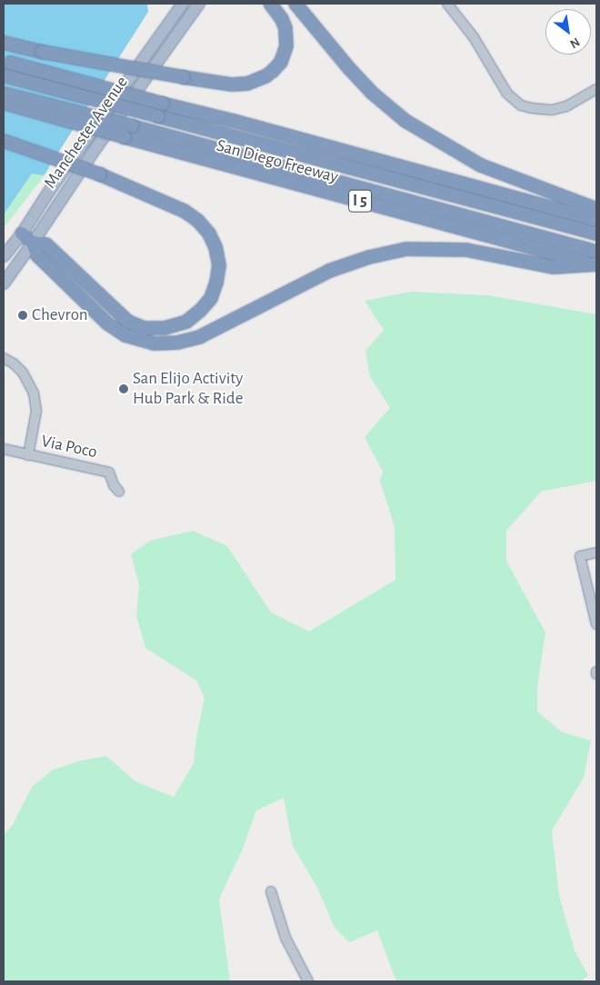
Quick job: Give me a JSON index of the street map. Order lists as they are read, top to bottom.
{
  "streets": {
    "highway": ["San Diego Freeway", "I 5"],
    "main road": ["Manchester Avenue"],
    "street": ["Via Poco"]
  },
  "places": ["Chevron", "San Elijo Activity Hub Park & Ride"],
  "north": "bottom right"
}
